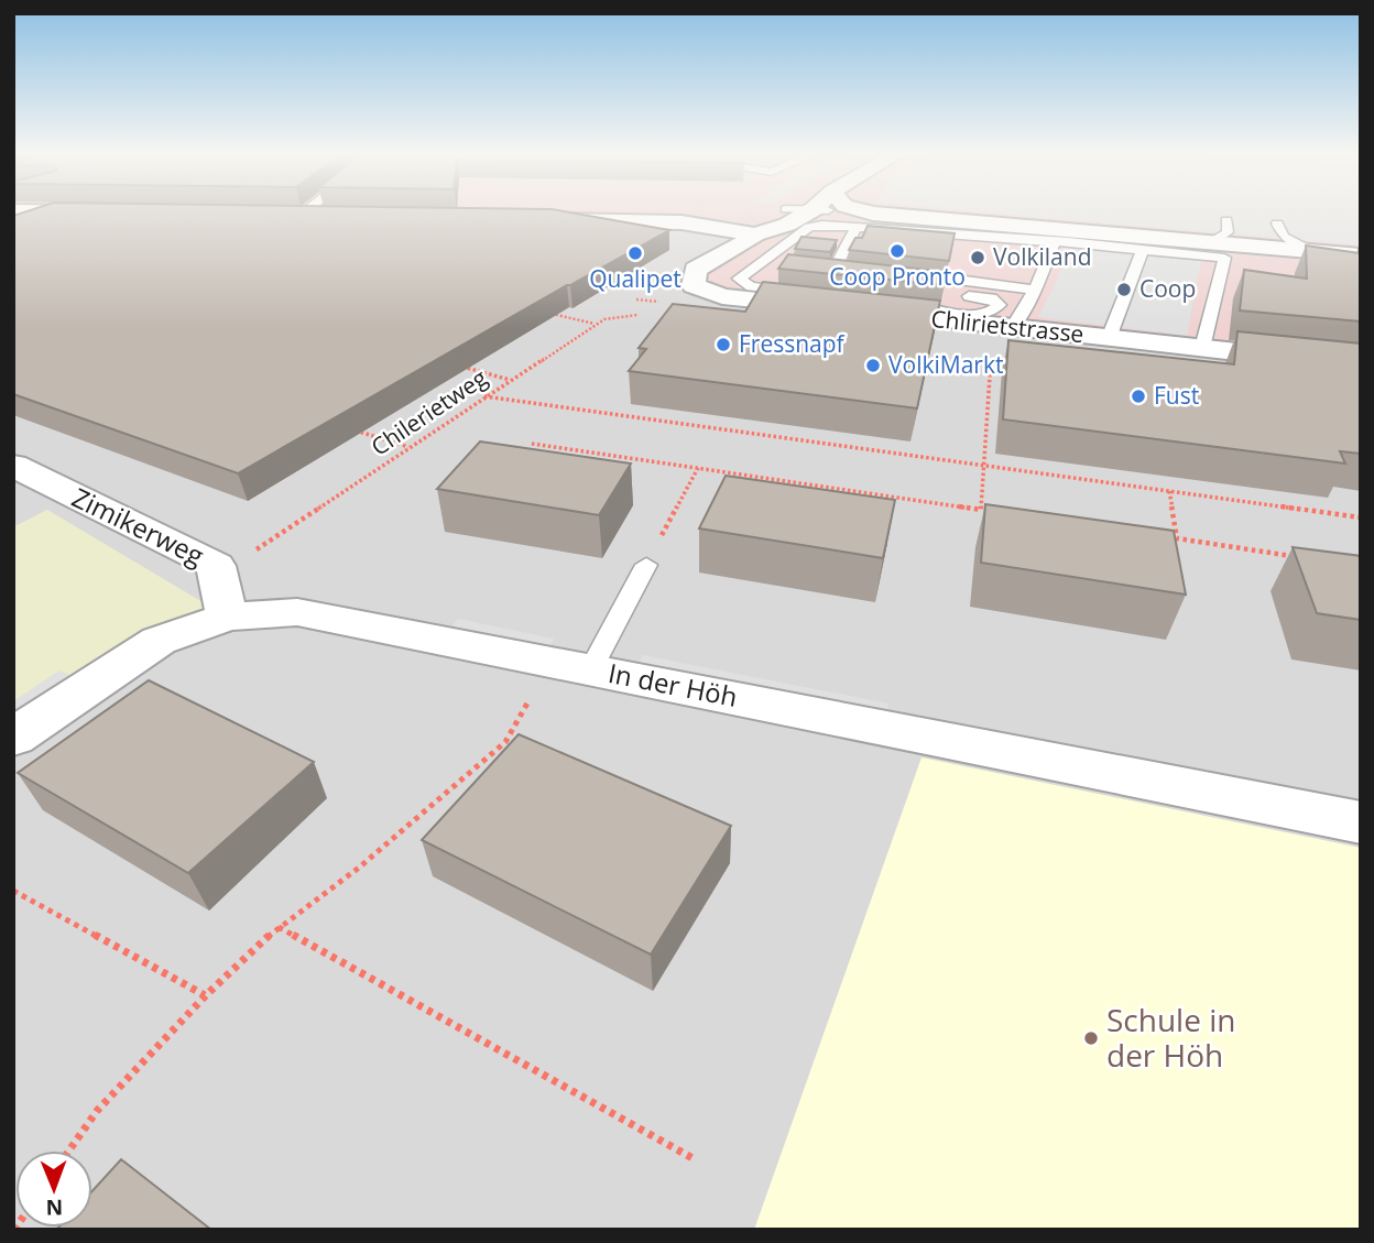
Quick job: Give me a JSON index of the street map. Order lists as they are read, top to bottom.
{
  "streets": {
    "street": ["Chlirietstrasse", "Zimikerweg", "In der Höh"],
    "path": ["Chilerietweg"]
  },
  "crossings": [
    ["Zimikerweg", "In der Höh"]
  ],
  "places": [
    "Coop Pronto",
    "Qualipet",
    "Volkiland",
    "Coop",
    "Fressnapf",
    "VolkiMarkt",
    "Fust",
    "Schule in der Höh"
  ],
  "north": "bottom"
}
